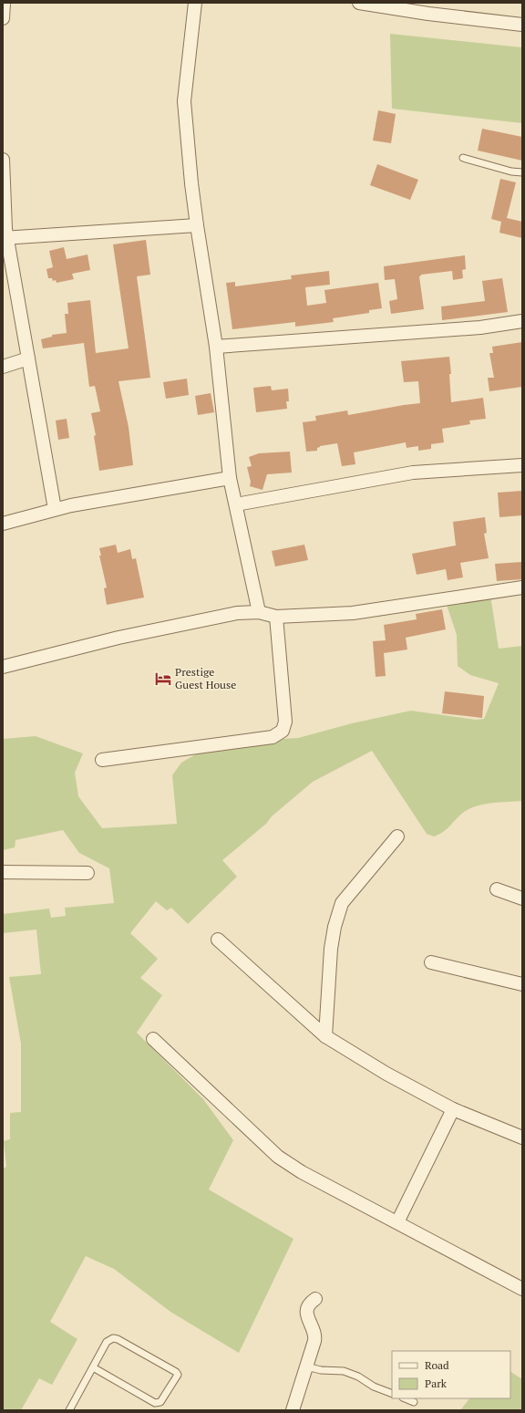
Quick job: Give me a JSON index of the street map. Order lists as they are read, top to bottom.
{
  "places": {
    "hotel": ["Prestige Guest House"]
  },
  "legend": ["Road", "Park"]
}
